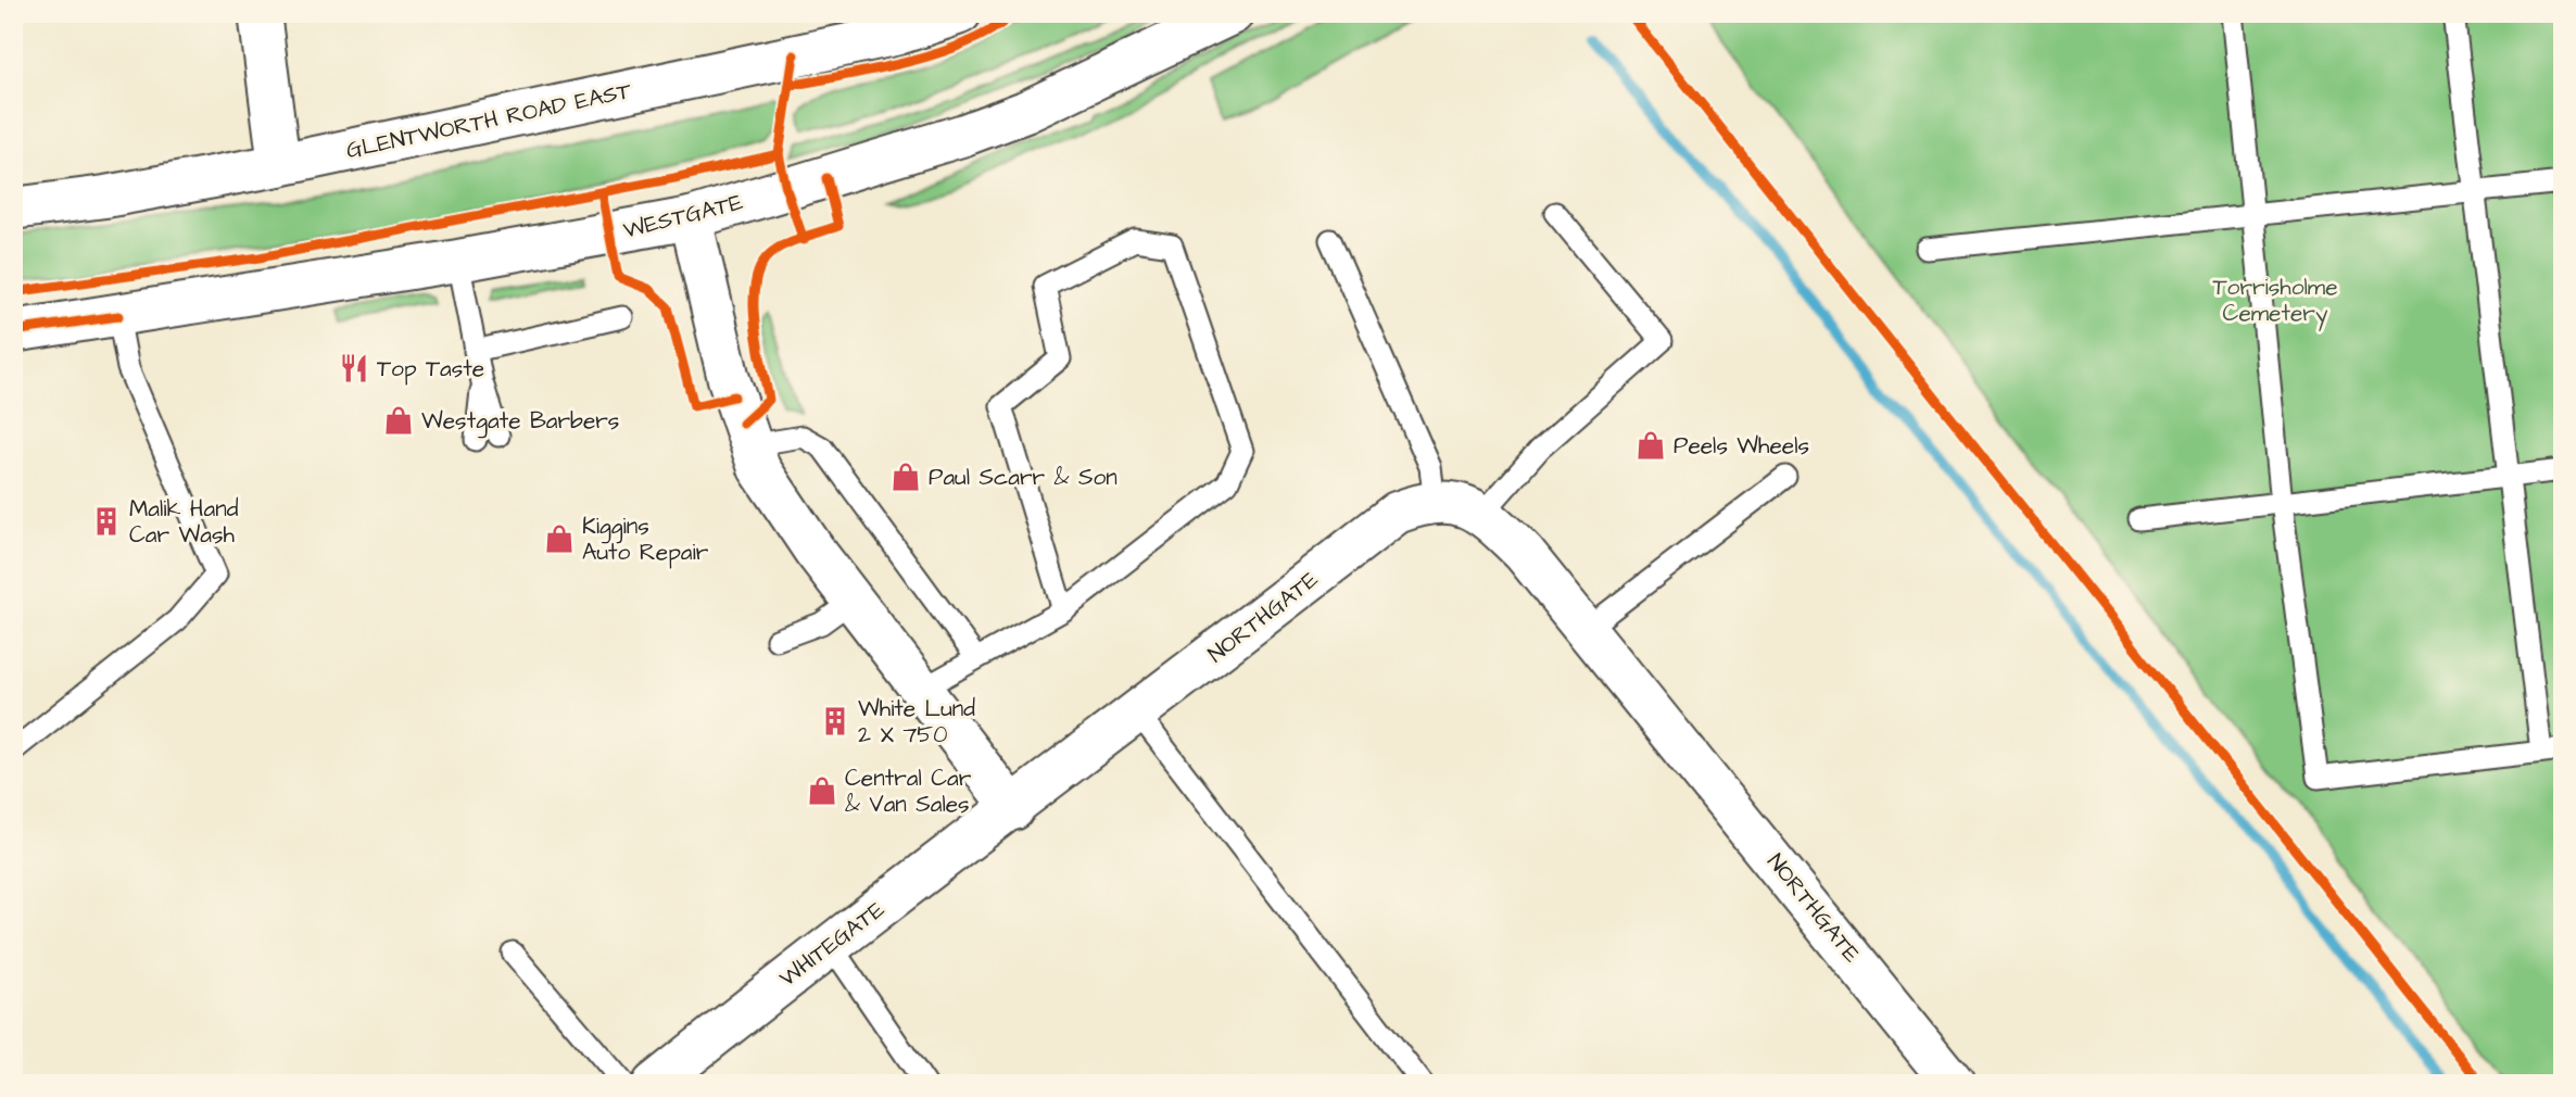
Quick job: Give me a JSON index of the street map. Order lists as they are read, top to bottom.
{
  "streets": {
    "street": [
      "GLENTWORTH ROAD EAST",
      "WESTGATE",
      "NORTHGATE",
      "WHITEGATE"
    ]
  },
  "crossings": [
    ["NORTHGATE", "WHITEGATE"]
  ],
  "parks": ["Torrisholme Cemetery"],
  "places": {
    "restaurant": ["Top Taste"],
    "shop": [
      "Westgate Barbers",
      "Peels Wheels",
      "Paul Scarr & Son",
      "Kiggins Auto Repair",
      "Central Car & Van Sales"
    ],
    "building": ["Malik Hand Car Wash", "White Lund 2 X 750"]
  }
}
